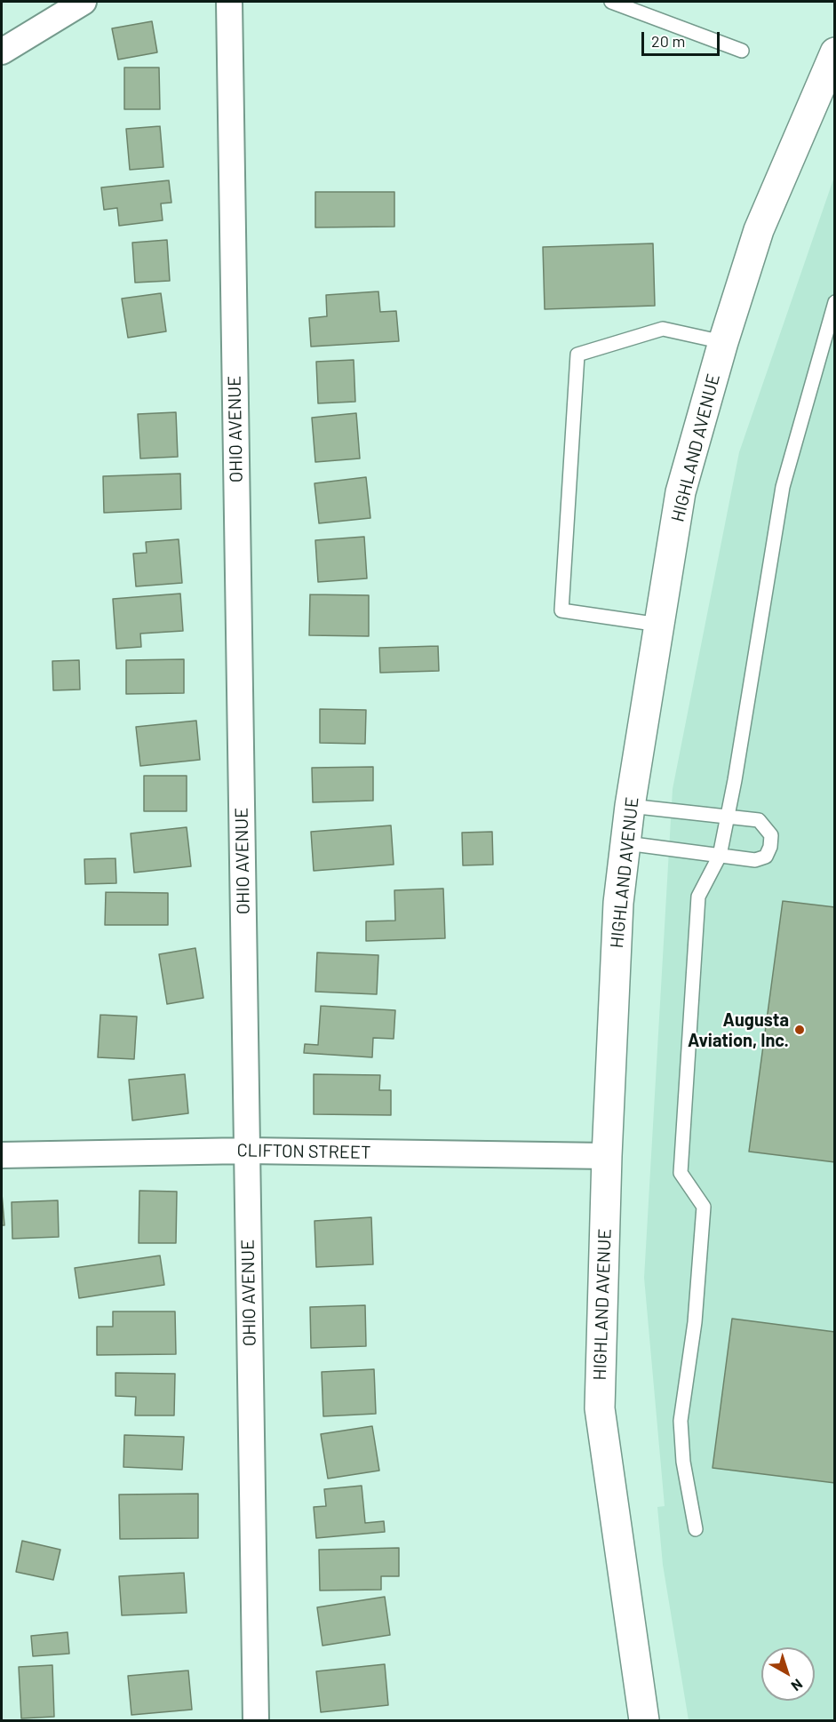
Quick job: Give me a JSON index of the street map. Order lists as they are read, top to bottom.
{
  "streets": {
    "main road": ["HIGHLAND AVENUE"],
    "street": ["OHIO AVENUE", "CLIFTON STREET"]
  },
  "crossings": [
    ["OHIO AVENUE", "CLIFTON STREET"],
    ["HIGHLAND AVENUE", "CLIFTON STREET"]
  ],
  "places": ["Augusta Aviation, Inc."],
  "scale_bar": "20 m",
  "north": "bottom right"
}
